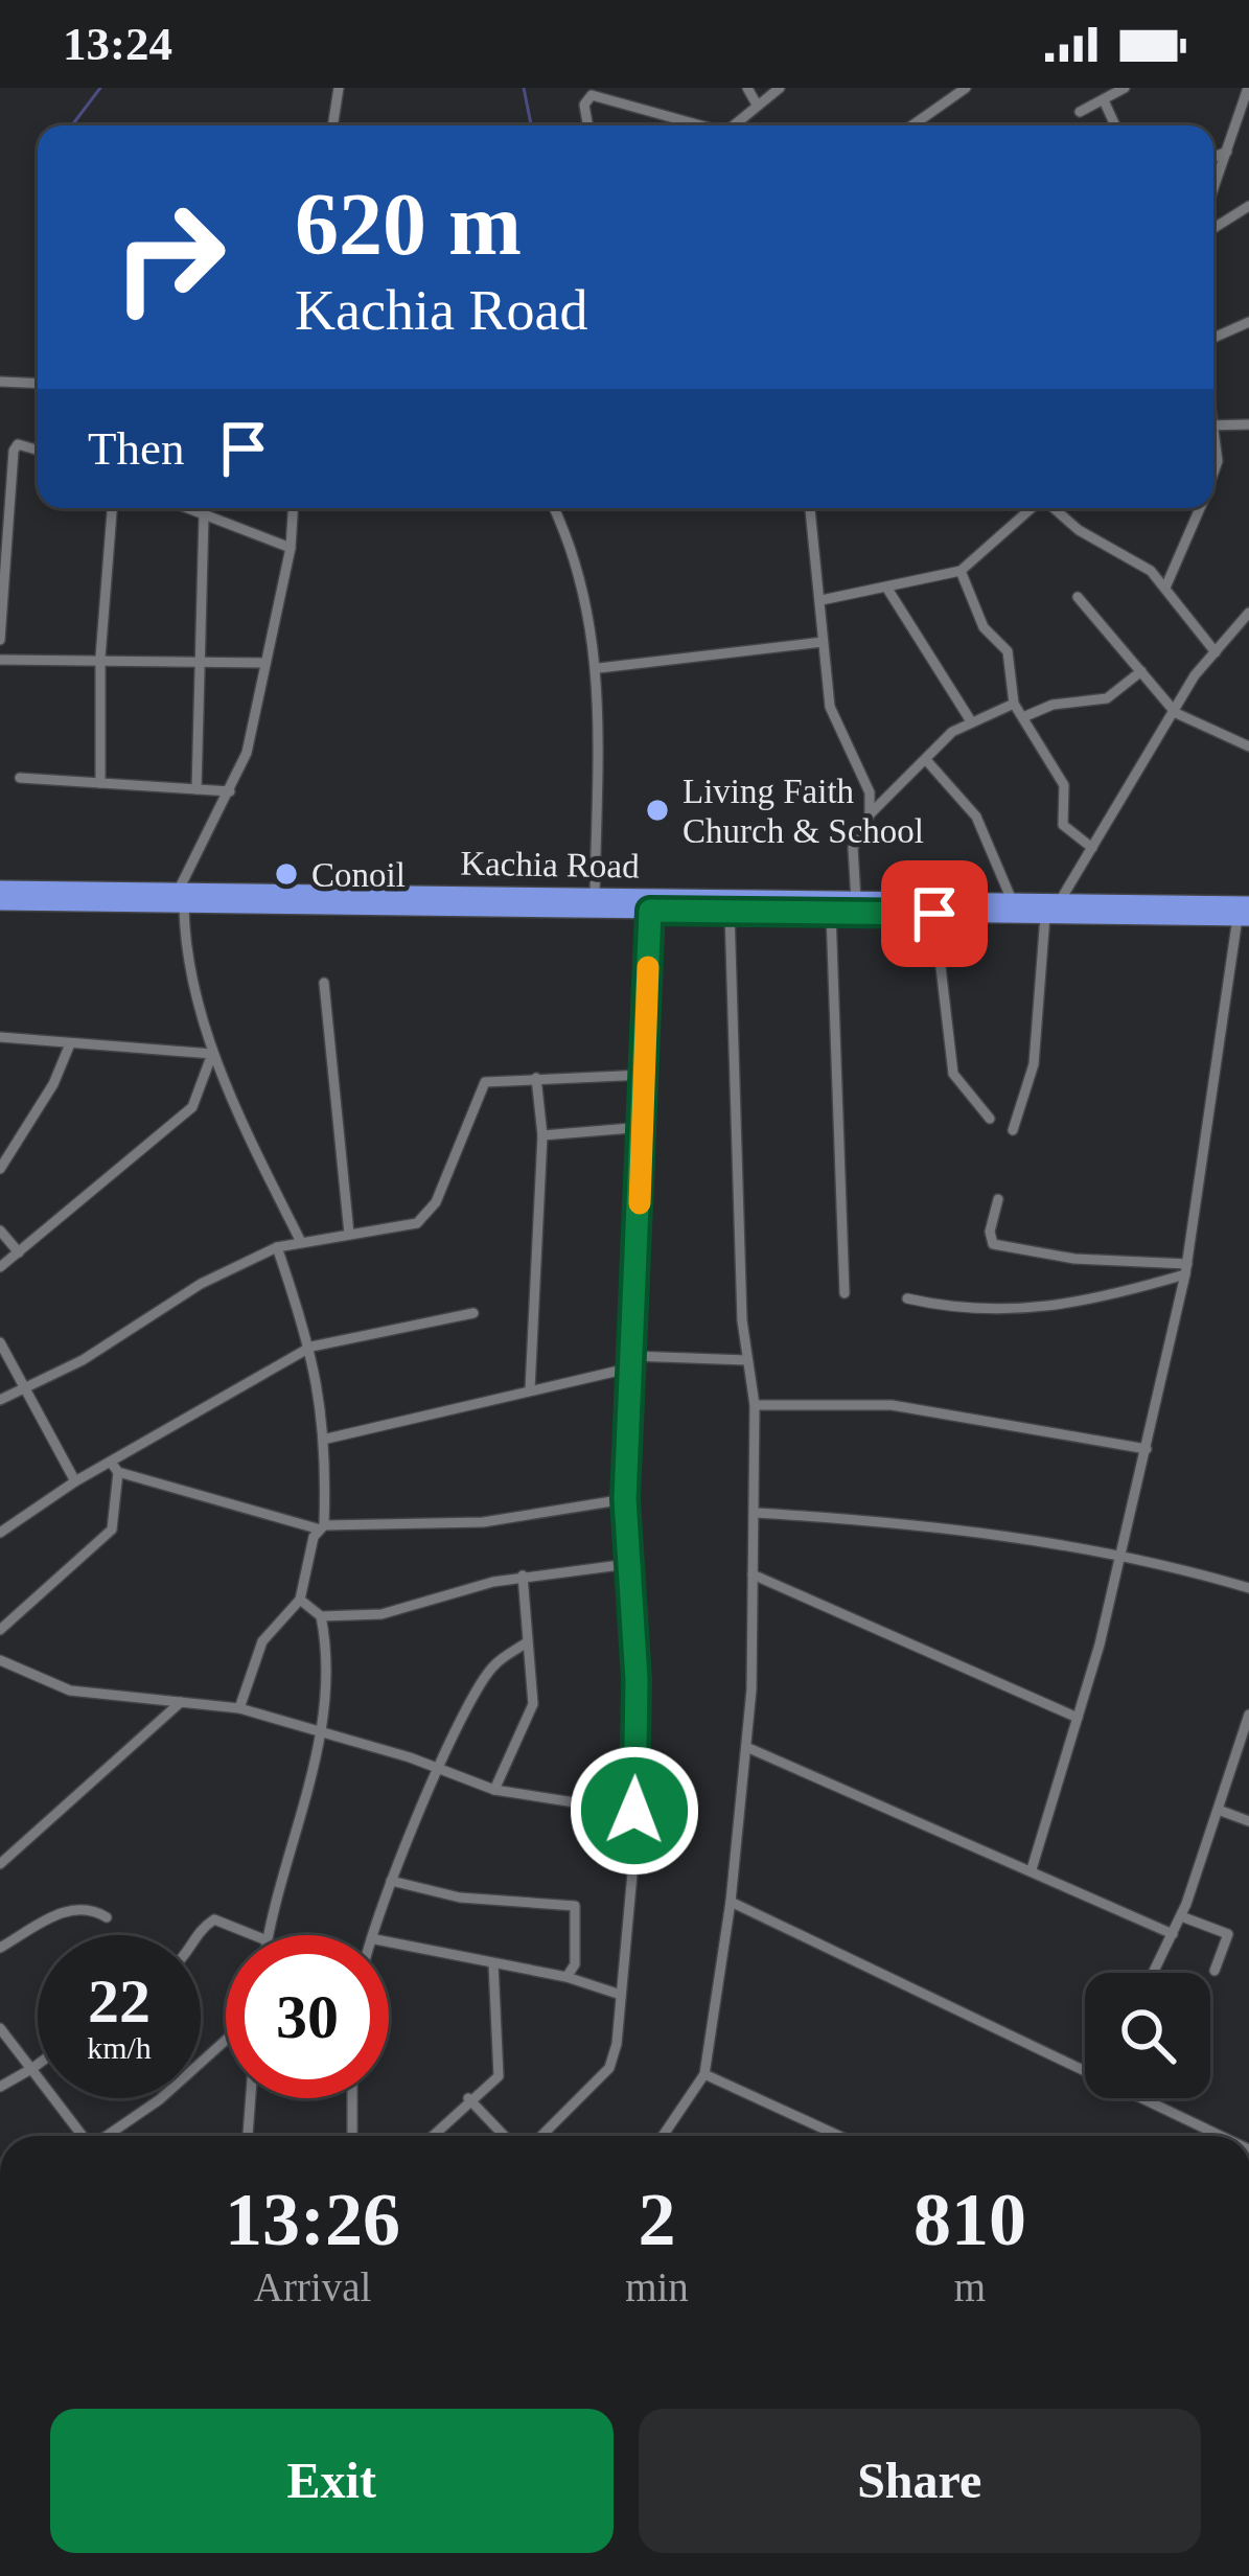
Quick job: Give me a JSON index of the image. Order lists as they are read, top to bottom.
{
  "streets": {
    "highway": ["Kachia Road"]
  },
  "places": ["Living Faith Church & School", "Conoil"],
  "page": {
    "status": "13:24",
    "turn": ["620 m", "Kachia Road"],
    "then": "Then",
    "speed": "22 km/h",
    "limit": "30",
    "eta": [
      "13:26",
      "Arrival",
      "2",
      "min",
      "810",
      "m"
    ],
    "buttons": ["Exit", "Share"]
  }
}
